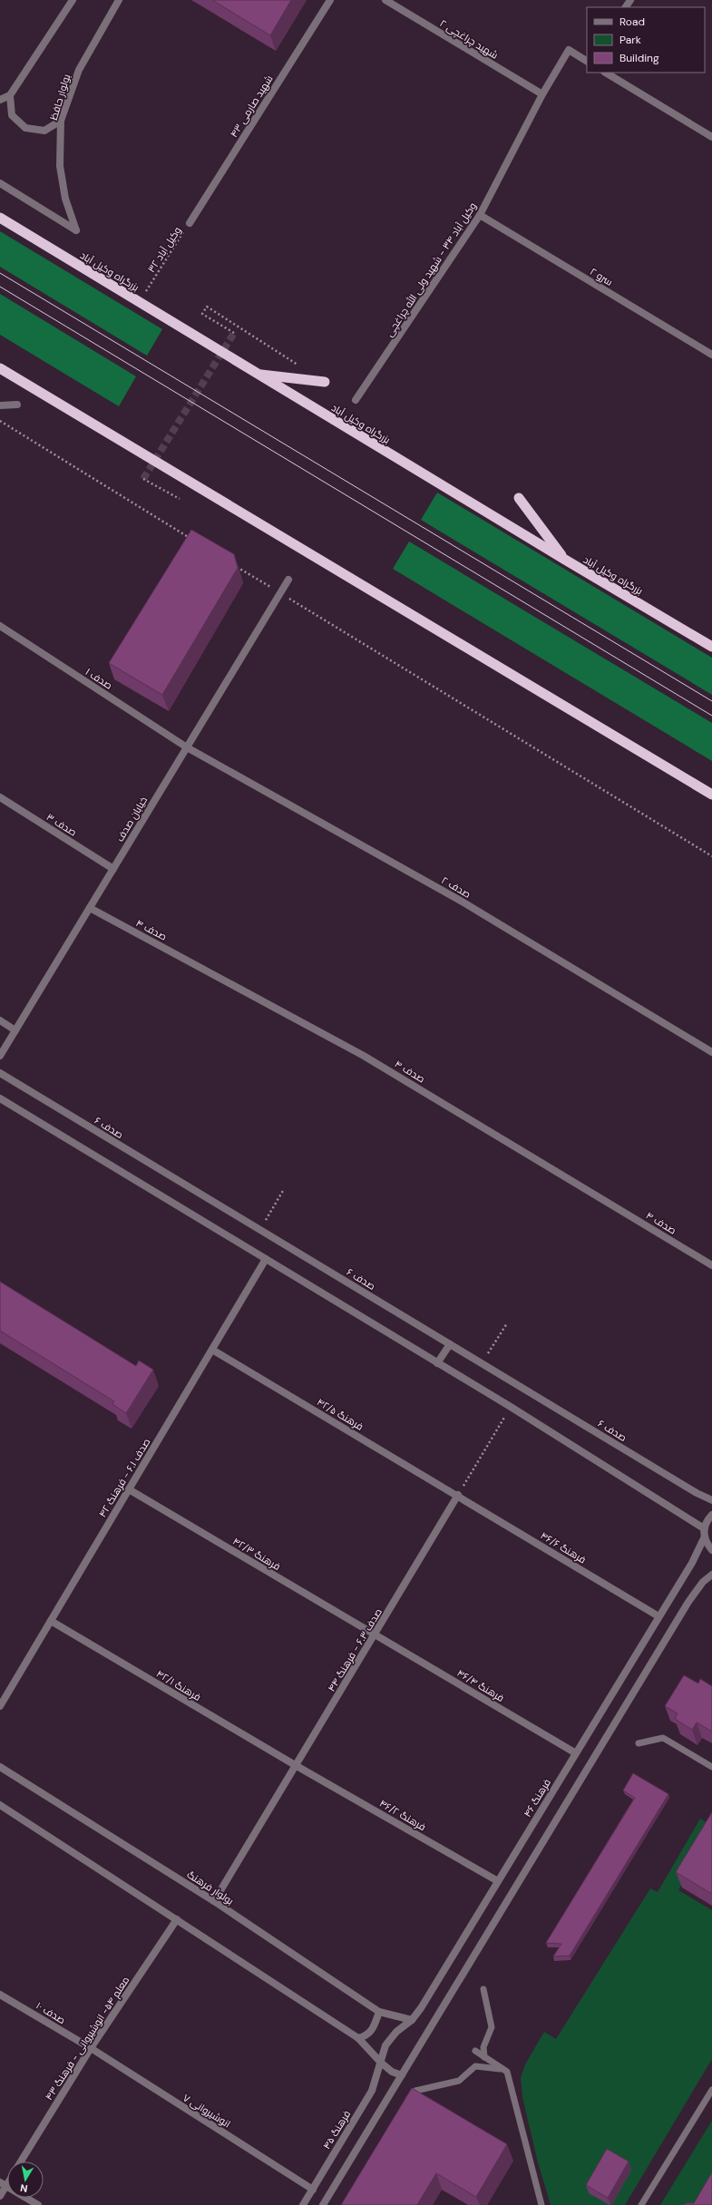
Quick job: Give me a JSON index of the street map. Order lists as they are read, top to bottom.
{
  "streets": {
    "highway": ["بزرگراه وکیل آباد"],
    "street": [
      "شهید چراغچی ۲",
      "بولوار حافظ",
      "شهید صارمی ۴۳",
      "وکیل آباد ۳۴ - شهید ولی الله چراغچی",
      "سرو ۲",
      "صدف ۱",
      "خیابان صدف",
      "صدف ۳",
      "صدف ۲",
      "صدف ۴",
      "صدف ۶",
      "فرهنگ ۴۲/۵",
      "صدف ۶.۱ - فرهنگ ۴۲",
      "فرهنگ ۴۶/۶",
      "فرهنگ ۴۲/۳",
      "صدف ۶.۳ - فرهنگ ۴۴",
      "فرهنگ ۴۲/۱",
      "فرهنگ ۴۶/۴",
      "فرهنگ ۴۶",
      "فرهنگ ۴۶/۲",
      "بولوار فرهنگ",
      "صدف ۱۰",
      "معلم ۵۴- انوشیروانی - فرهنگ ۴۳",
      "انوشیروانی ۷",
      "فرهنگ ۴۵"
    ],
    "path": ["وکیل آباد ۳۲"]
  },
  "crossings": [
    ["شهید چراغچی ۲", "وکیل آباد ۳۴ - شهید ولی الله چراغچی"],
    ["شهید صارمی ۴۳", "وکیل آباد ۳۲"],
    ["وکیل آباد ۳۲", "بزرگراه وکیل آباد"],
    ["وکیل آباد ۳۴ - شهید ولی الله چراغچی", "سرو ۲"],
    ["صدف ۱", "خیابان صدف"],
    ["صدف ۱", "صدف ۲"],
    ["خیابان صدف", "صدف ۳"],
    ["خیابان صدف", "صدف ۲"],
    ["خیابان صدف", "صدف ۴"],
    ["فرهنگ ۴۲/۵", "صدف ۶.۱ - فرهنگ ۴۲"],
    ["فرهنگ ۴۲/۵", "فرهنگ ۴۶/۶"],
    ["فرهنگ ۴۲/۵", "صدف ۶.۳ - فرهنگ ۴۴"],
    ["صدف ۶.۱ - فرهنگ ۴۲", "فرهنگ ۴۲/۳"],
    ["صدف ۶.۱ - فرهنگ ۴۲", "فرهنگ ۴۲/۱"],
    ["فرهنگ ۴۶/۶", "صدف ۶.۳ - فرهنگ ۴۴"],
    ["فرهنگ ۴۶/۶", "فرهنگ ۴۶"],
    ["فرهنگ ۴۲/۳", "صدف ۶.۳ - فرهنگ ۴۴"],
    ["فرهنگ ۴۲/۳", "فرهنگ ۴۶/۴"],
    ["صدف ۶.۳ - فرهنگ ۴۴", "فرهنگ ۴۲/۱"],
    ["صدف ۶.۳ - فرهنگ ۴۴", "فرهنگ ۴۶/۴"],
    ["صدف ۶.۳ - فرهنگ ۴۴", "فرهنگ ۴۶/۲"],
    ["صدف ۶.۳ - فرهنگ ۴۴", "بولوار فرهنگ"],
    ["فرهنگ ۴۲/۱", "فرهنگ ۴۶/۲"],
    ["فرهنگ ۴۶/۴", "فرهنگ ۴۶"],
    ["فرهنگ ۴۶", "فرهنگ ۴۶/۲"],
    ["فرهنگ ۴۶", "بولوار فرهنگ"],
    ["فرهنگ ۴۶", "فرهنگ ۴۵"],
    ["صدف ۱۰", "معلم ۵۴- انوشیروانی - فرهنگ ۴۳"],
    ["صدف ۱۰", "انوشیروانی ۷"],
    ["معلم ۵۴- انوشیروانی - فرهنگ ۴۳", "انوشیروانی ۷"],
    ["انوشیروانی ۷", "فرهنگ ۴۵"]
  ],
  "legend": ["Road", "Park", "Building"],
  "north": "bottom"
}
